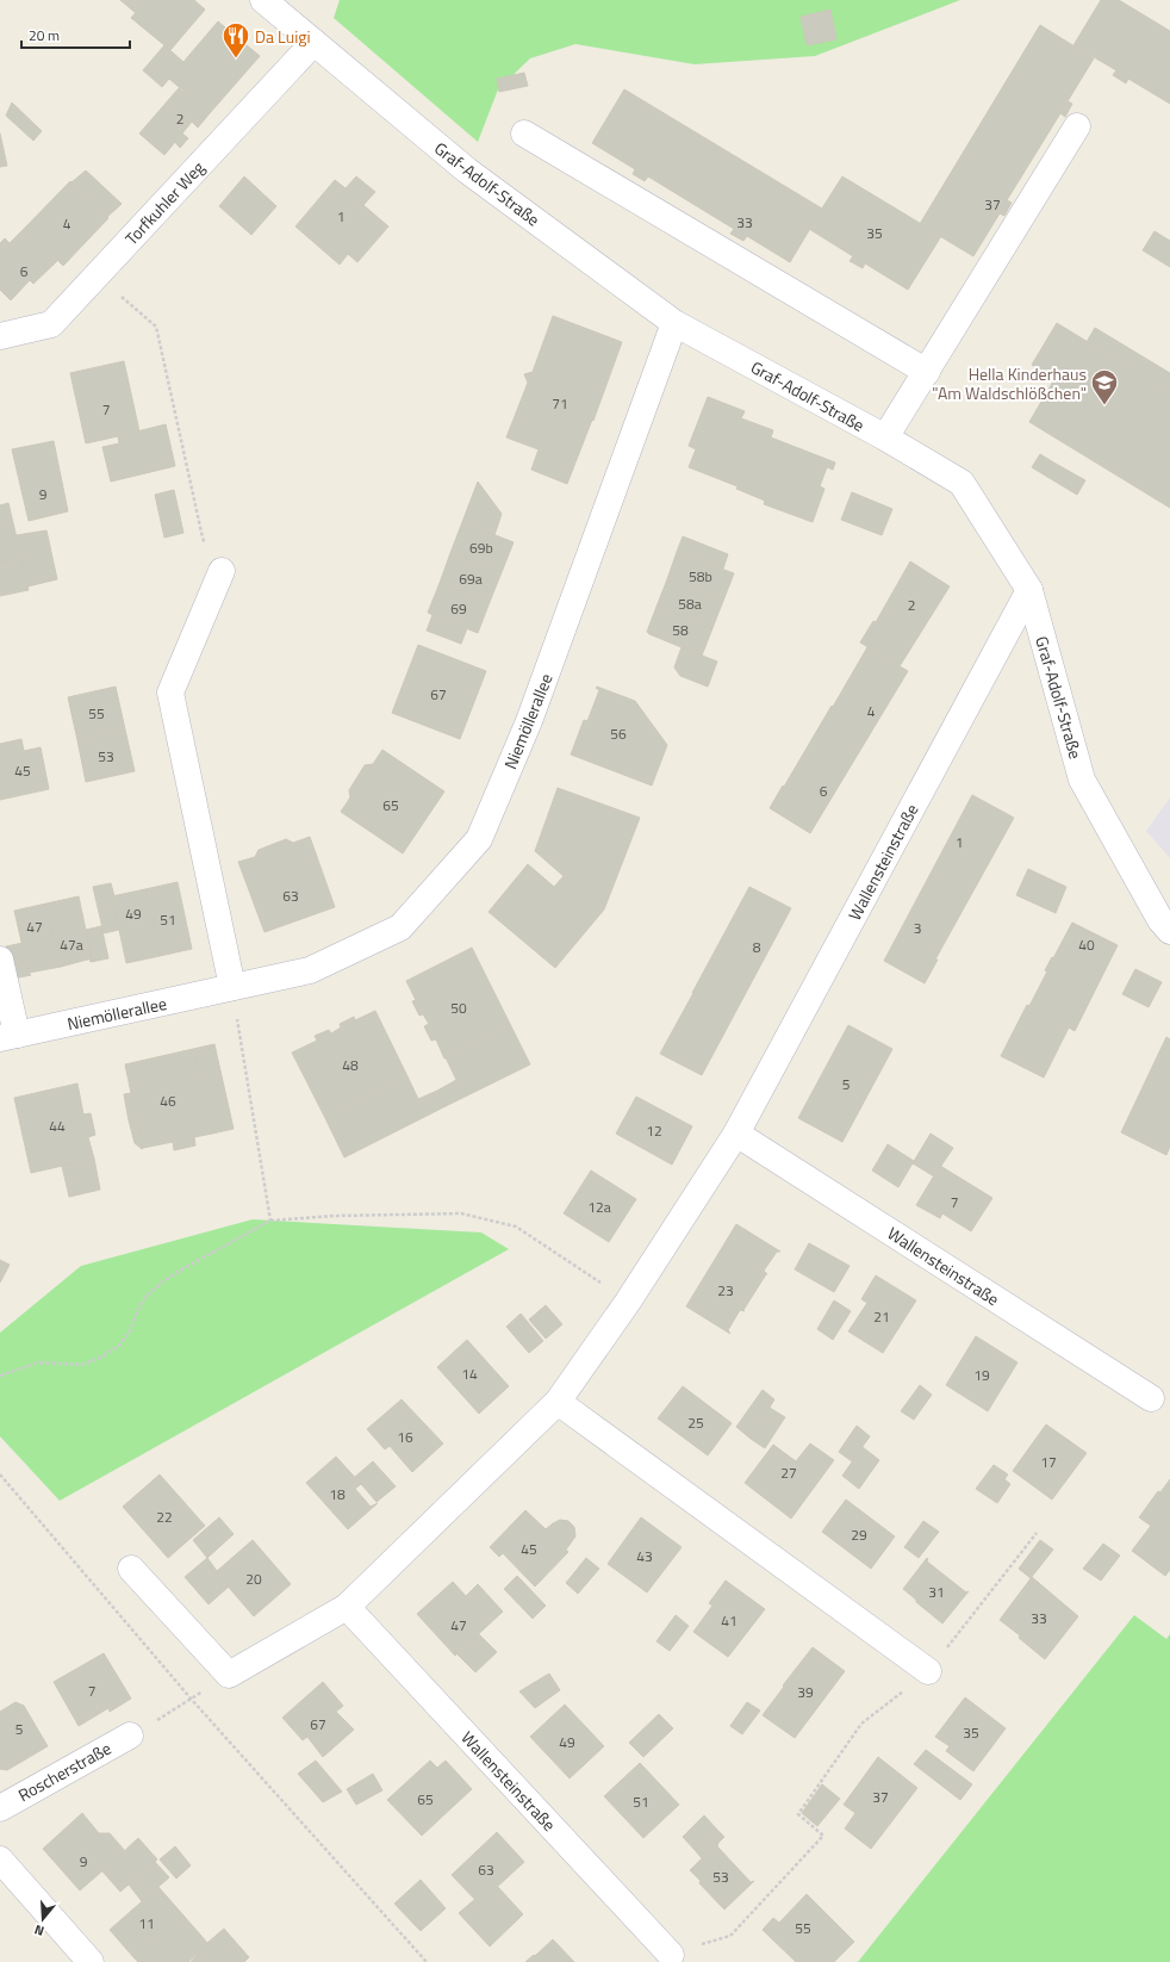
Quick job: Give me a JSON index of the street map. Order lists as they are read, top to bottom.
{
  "streets": {
    "street": [
      "Graf-Adolf-Straße",
      "Torfkuhler Weg",
      "Niemöllerallee",
      "Wallensteinstraße",
      "Roscherstraße"
    ]
  },
  "crossings": [
    ["Graf-Adolf-Straße", "Torfkuhler Weg"],
    ["Graf-Adolf-Straße", "Niemöllerallee"],
    ["Graf-Adolf-Straße", "Wallensteinstraße"]
  ],
  "places": {
    "restaurant": ["Da Luigi"],
    "school or university": ["Hella Kinderhaus \"Am Waldschlößchen\""]
  },
  "house_numbers": [
    "2",
    "37",
    "1",
    "33",
    "4",
    "35",
    "6",
    "71",
    "7",
    "9",
    "69b",
    "58b",
    "69a",
    "58a",
    "2",
    "69",
    "58",
    "67",
    "4",
    "55",
    "56",
    "53",
    "45",
    "6",
    "65",
    "1",
    "63",
    "49",
    "51",
    "47",
    "3",
    "47a",
    "40",
    "8",
    "50",
    "48",
    "5",
    "46",
    "44",
    "12",
    "7",
    "12a",
    "23",
    "21",
    "14",
    "19",
    "25",
    "16",
    "17",
    "27",
    "18",
    "22",
    "29",
    "45",
    "43",
    "20",
    "31",
    "33",
    "41",
    "47",
    "7",
    "39",
    "67",
    "5",
    "35",
    "49",
    "37",
    "65",
    "51",
    "9",
    "63",
    "53",
    "11",
    "55"
  ],
  "scale_bar": "20 m",
  "north": "bottom"
}
